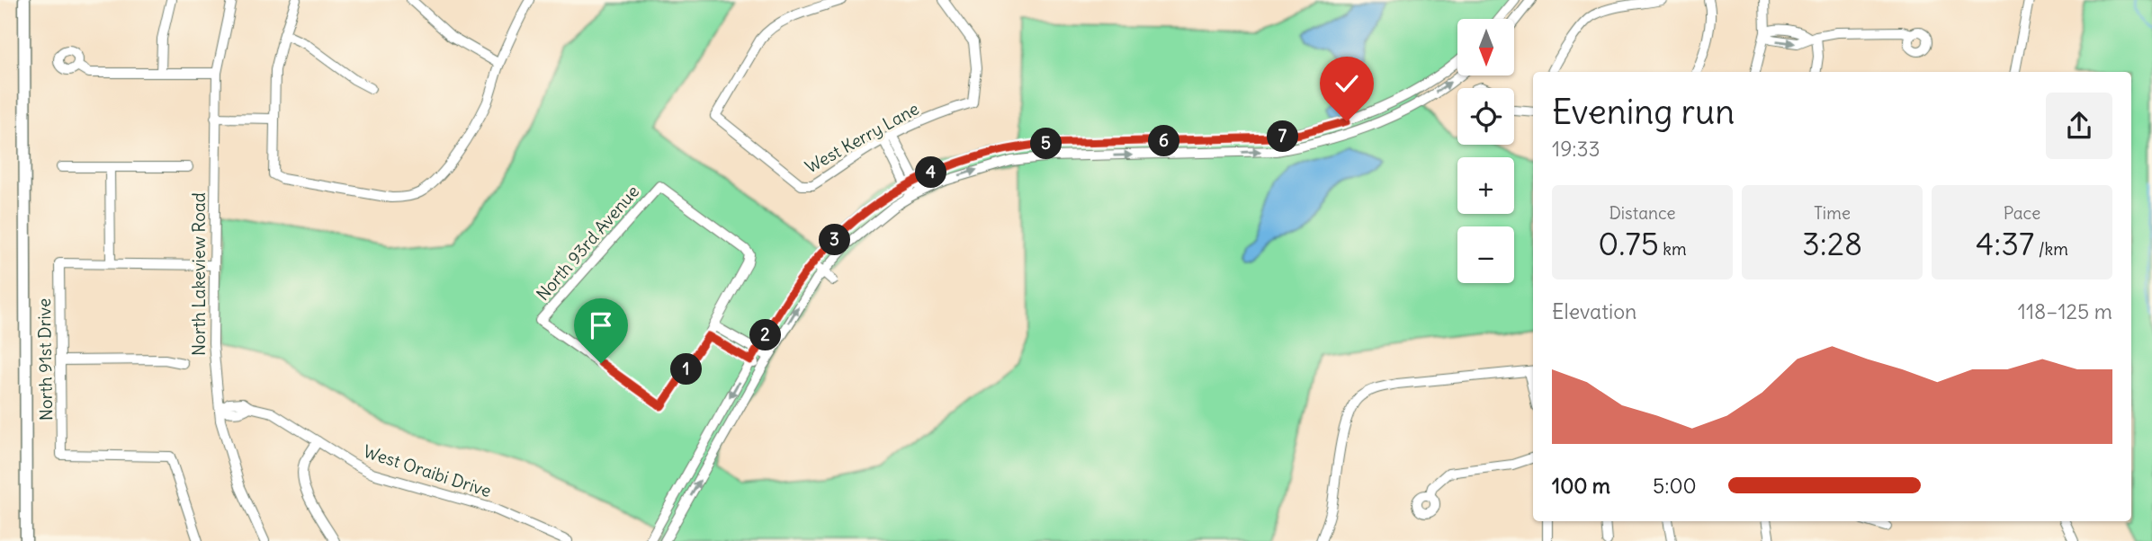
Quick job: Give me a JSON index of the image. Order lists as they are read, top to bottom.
{
  "streets": {
    "street": [
      "West Kerry Lane",
      "North 93rd Avenue",
      "North Lakeview Road",
      "North 91st Drive",
      "West Oraibi Drive"
    ]
  },
  "crossings": [
    ["North Lakeview Road", "West Oraibi Drive"]
  ],
  "north": "bottom",
  "page": {
    "map_buttons": ["+", "−"],
    "heading": ["Evening run", "19:33"],
    "pins": [
      "7",
      "6",
      "5",
      "4",
      "3",
      "2",
      "1"
    ],
    "stats": [
      ["Distance", "0.75 km"],
      ["Time", "3:28"],
      ["Pace", "4:37 /km"]
    ],
    "chart": ["Elevation", "118–125 m"],
    "list": [
      {
        "name": "100 m",
        "note": "5:00"
      }
    ]
  }
}
